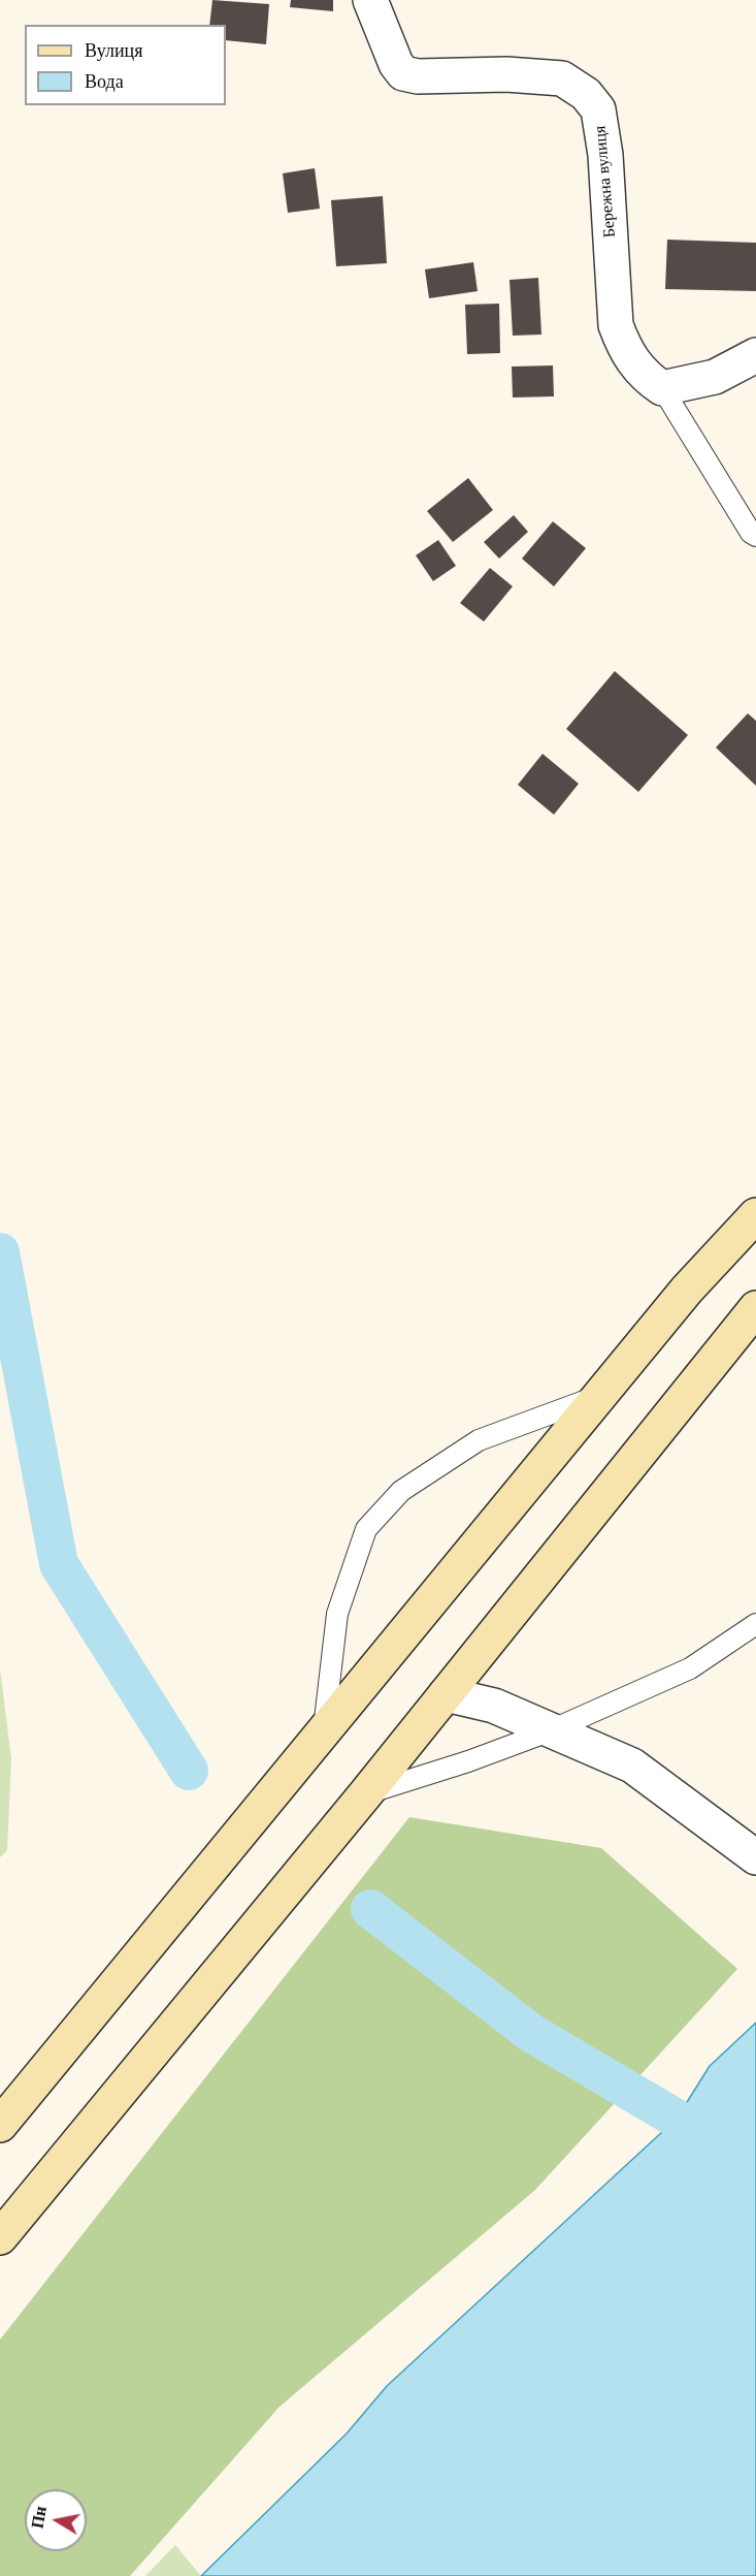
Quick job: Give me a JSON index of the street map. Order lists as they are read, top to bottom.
{
  "streets": {
    "street": ["Бережна вулиця"]
  },
  "legend": ["Вулиця", "Вода"],
  "north": "left"
}
